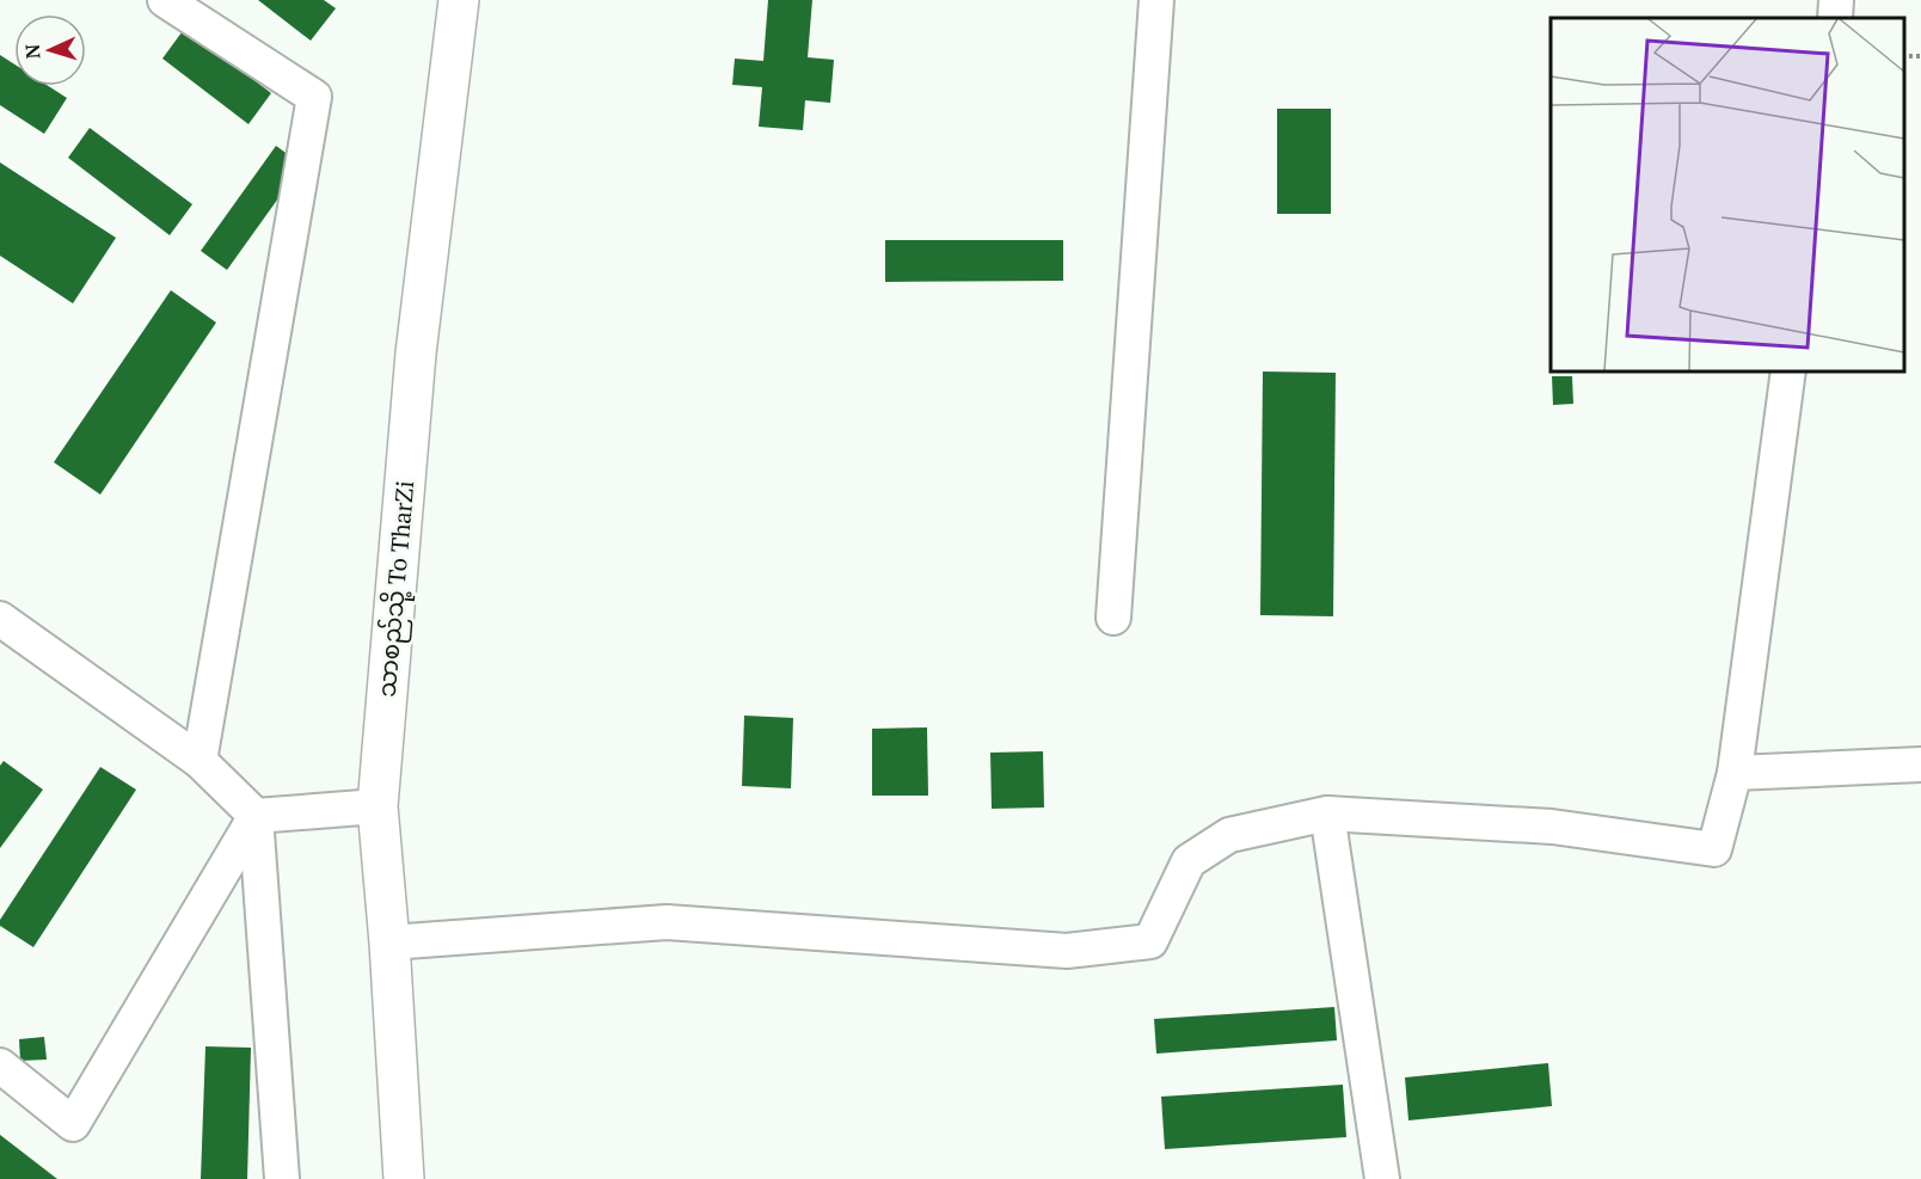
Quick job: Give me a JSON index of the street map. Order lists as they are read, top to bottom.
{
  "streets": {
    "highway": ["သာစည်သို့ To TharZi"]
  },
  "north": "left"
}
